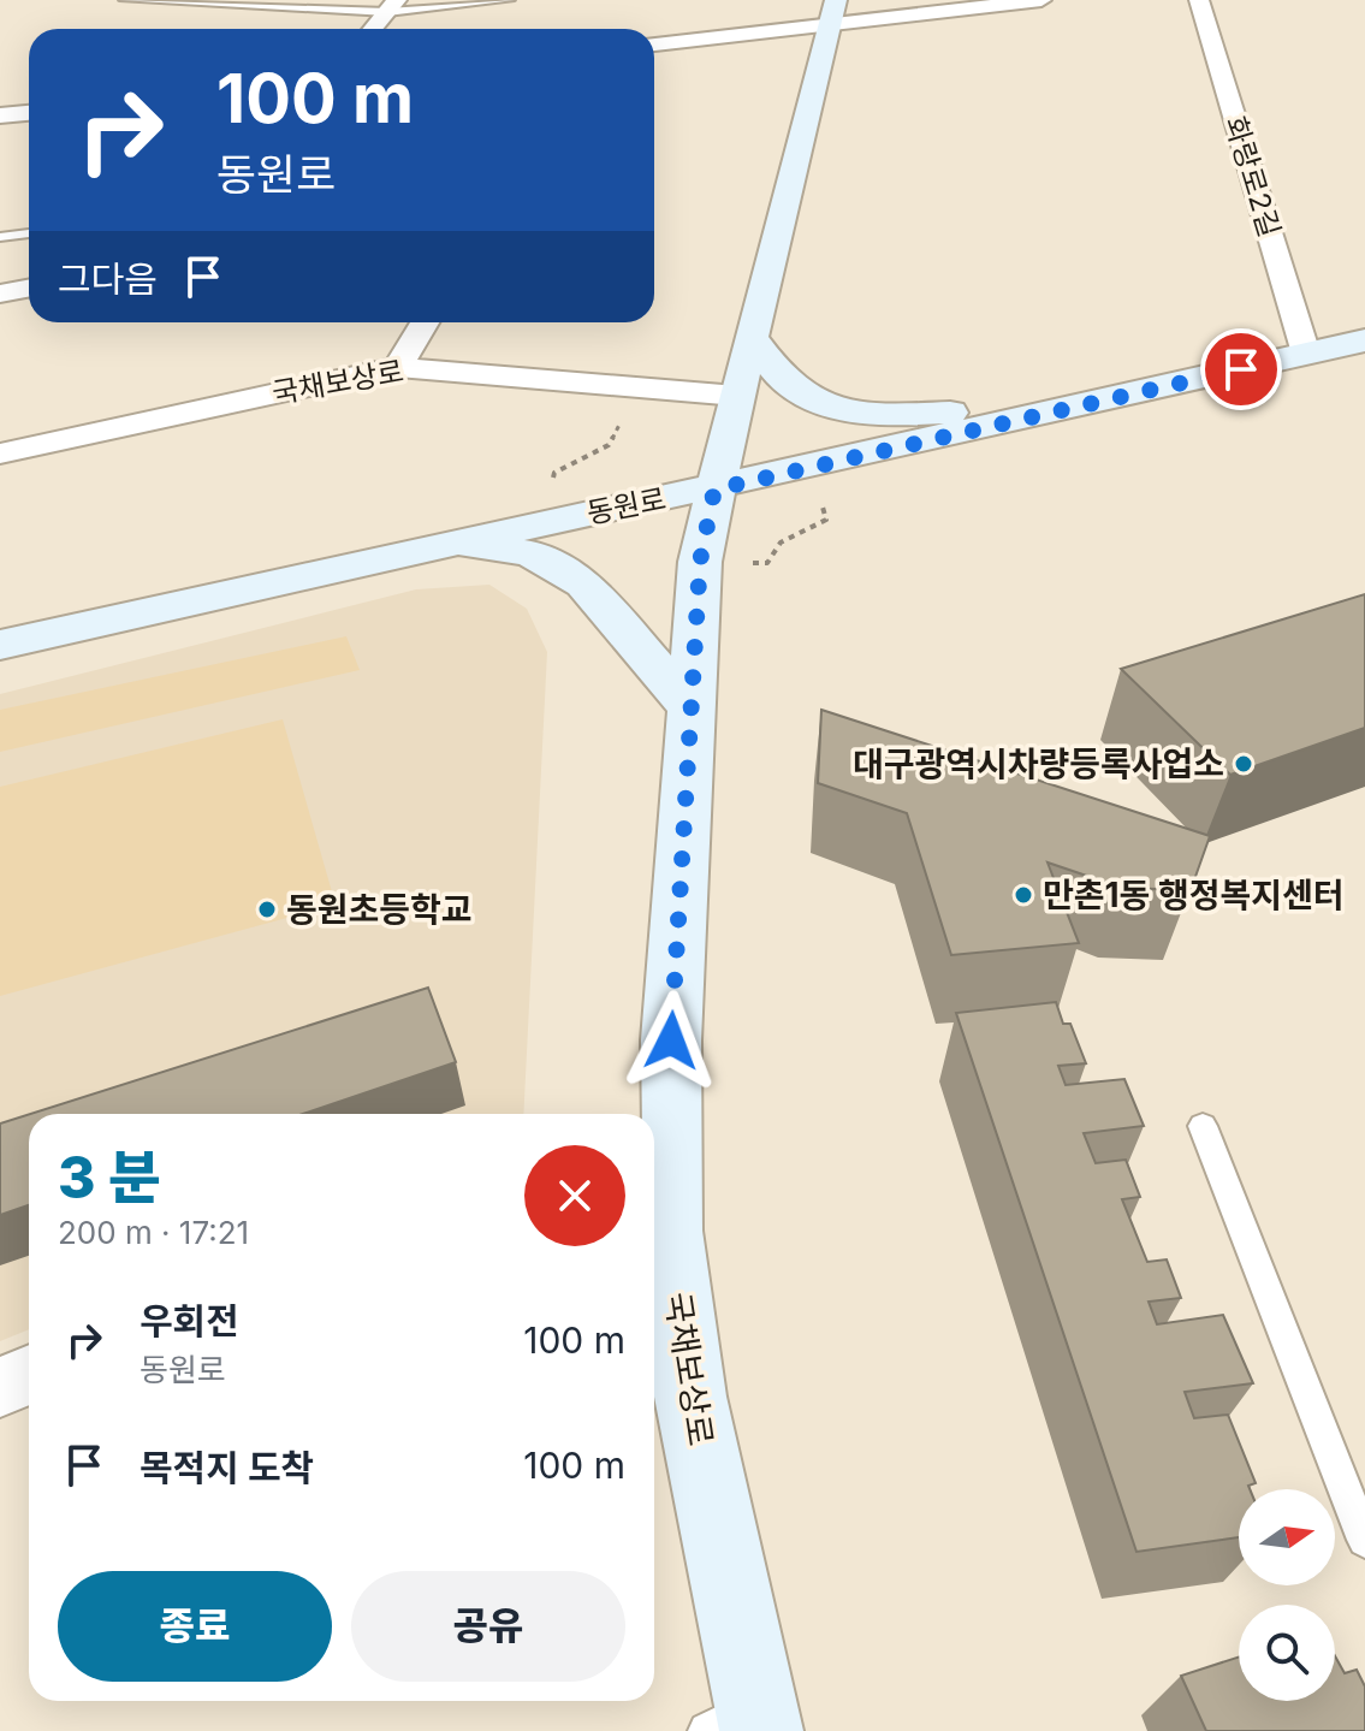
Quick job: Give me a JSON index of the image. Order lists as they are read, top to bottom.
{
  "streets": {
    "main road": ["국채보상로", "동원로"],
    "street": ["화랑로2길"]
  },
  "crossings": [
    ["화랑로2길", "동원로"],
    ["국채보상로", "동원로"]
  ],
  "places": ["대구광역시차량등록사업소", "만촌1동 행정복지센터", "동원초등학교"],
  "north": "right",
  "page": {
    "turn": ["100 m", "동원로"],
    "then": "그다음",
    "heading": ["3 분", "200 m · 17:21"],
    "list": [
      {
        "name": "우회전",
        "note": "동원로",
        "value": "100 m"
      },
      {
        "name": "목적지 도착",
        "value": "100 m"
      }
    ],
    "buttons": ["종료", "공유"]
  }
}
